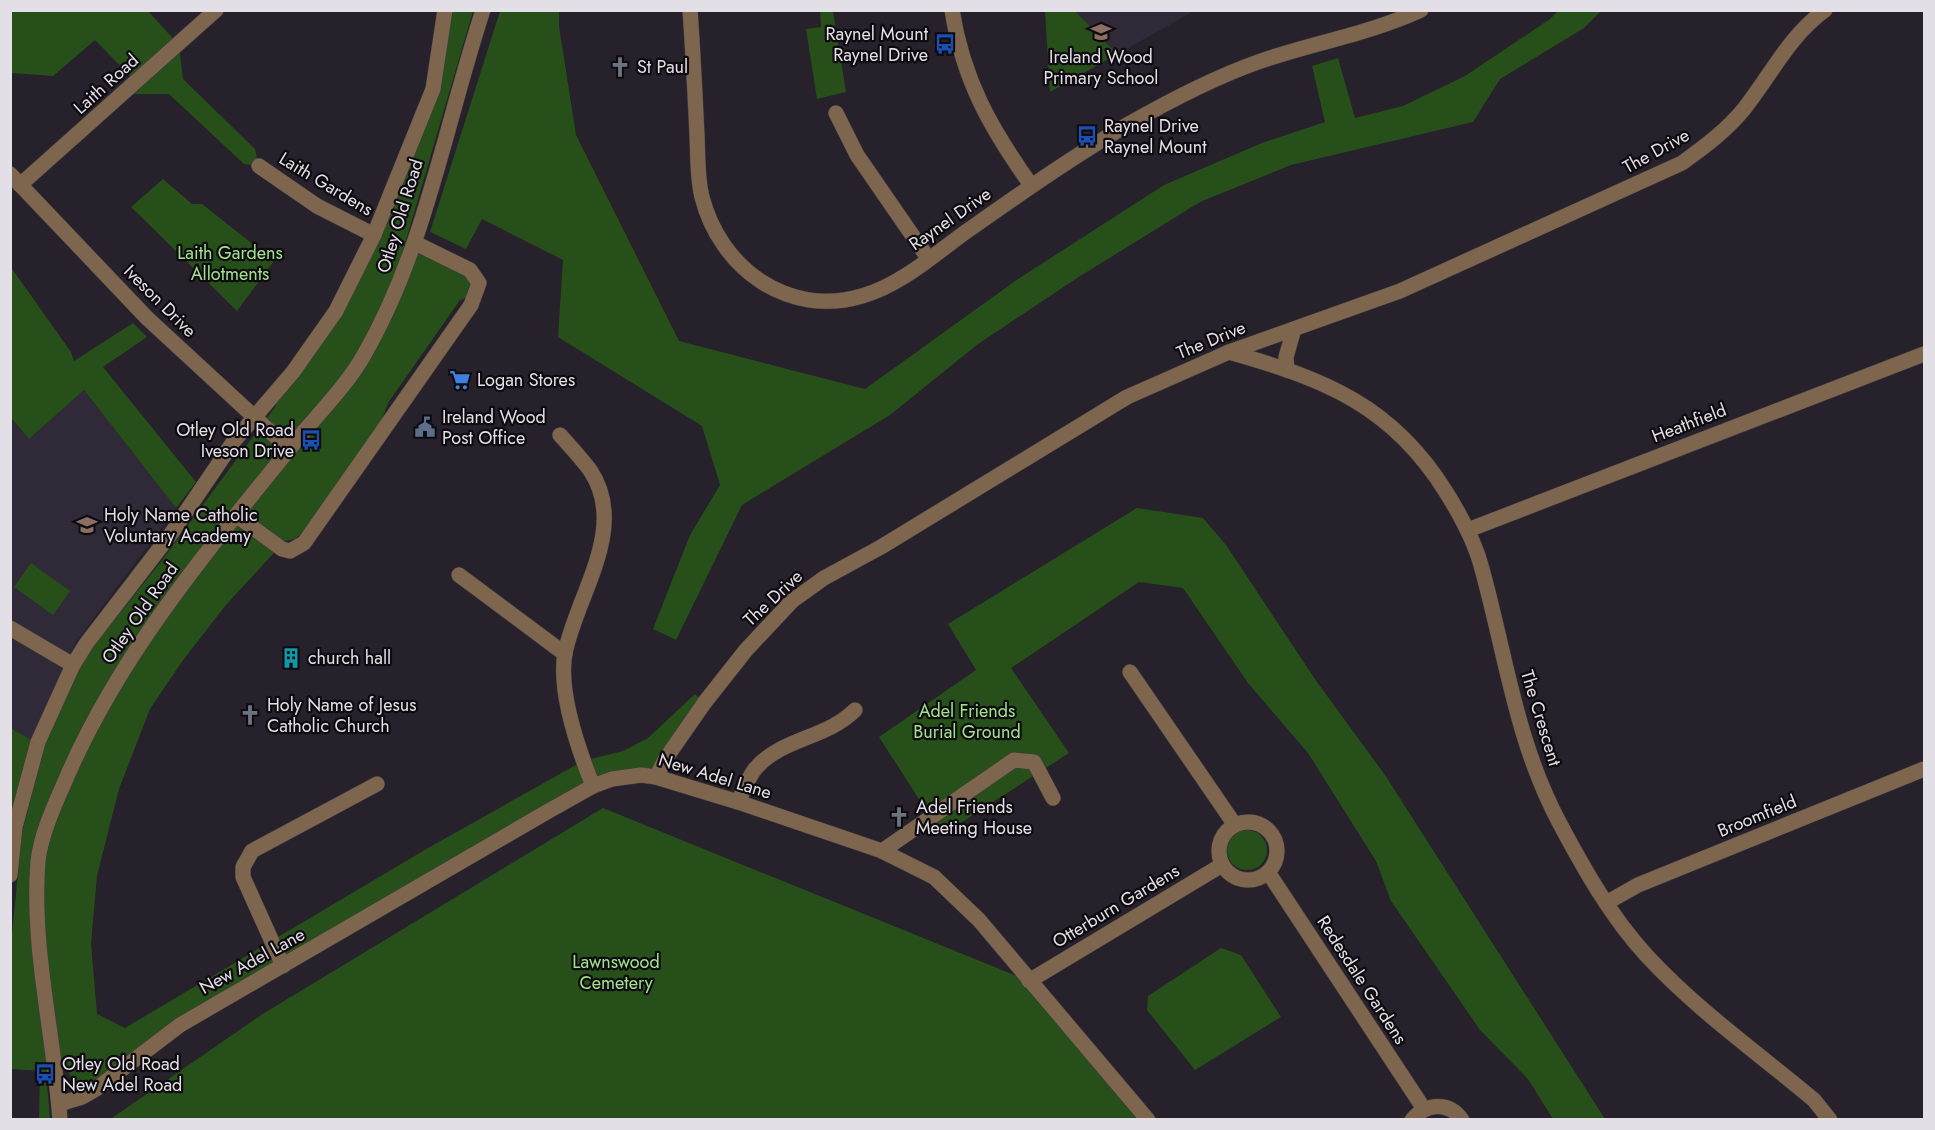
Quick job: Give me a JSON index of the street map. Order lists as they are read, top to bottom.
{
  "streets": {
    "street": [
      "Laith Road",
      "The Drive",
      "Laith Gardens",
      "Otley Old Road",
      "Raynel Drive",
      "Iveson Drive",
      "Heathfield",
      "The Crescent",
      "New Adel Lane",
      "Broomfield",
      "Otterburn Gardens",
      "Redesdale Gardens"
    ]
  },
  "crossings": [
    ["Laith Road", "Iveson Drive"],
    ["The Drive", "The Crescent"],
    ["The Drive", "New Adel Lane"],
    ["Laith Gardens", "Otley Old Road"],
    ["Otley Old Road", "Iveson Drive"],
    ["Otley Old Road", "New Adel Lane"],
    ["Heathfield", "The Crescent"],
    ["The Crescent", "Broomfield"],
    ["New Adel Lane", "Otterburn Gardens"],
    ["Otterburn Gardens", "Redesdale Gardens"]
  ],
  "parks": ["Laith Gardens Allotments", "Adel Friends Burial Ground", "Lawnswood Cemetery"],
  "places": {
    "school or university": ["Ireland Wood Primary School", "Holy Name Catholic Voluntary Academy"],
    "bus stop": [
      "Raynel Mount Raynel Drive",
      "Raynel Drive Raynel Mount",
      "Otley Old Road Iveson Drive",
      "Otley Old Road New Adel Road"
    ],
    "church": ["St Paul", "Holy Name of Jesus Catholic Church", "Adel Friends Meeting House"],
    "supermarket": ["Logan Stores"],
    "public building": ["Ireland Wood Post Office"],
    "building": ["church hall"]
  }
}
